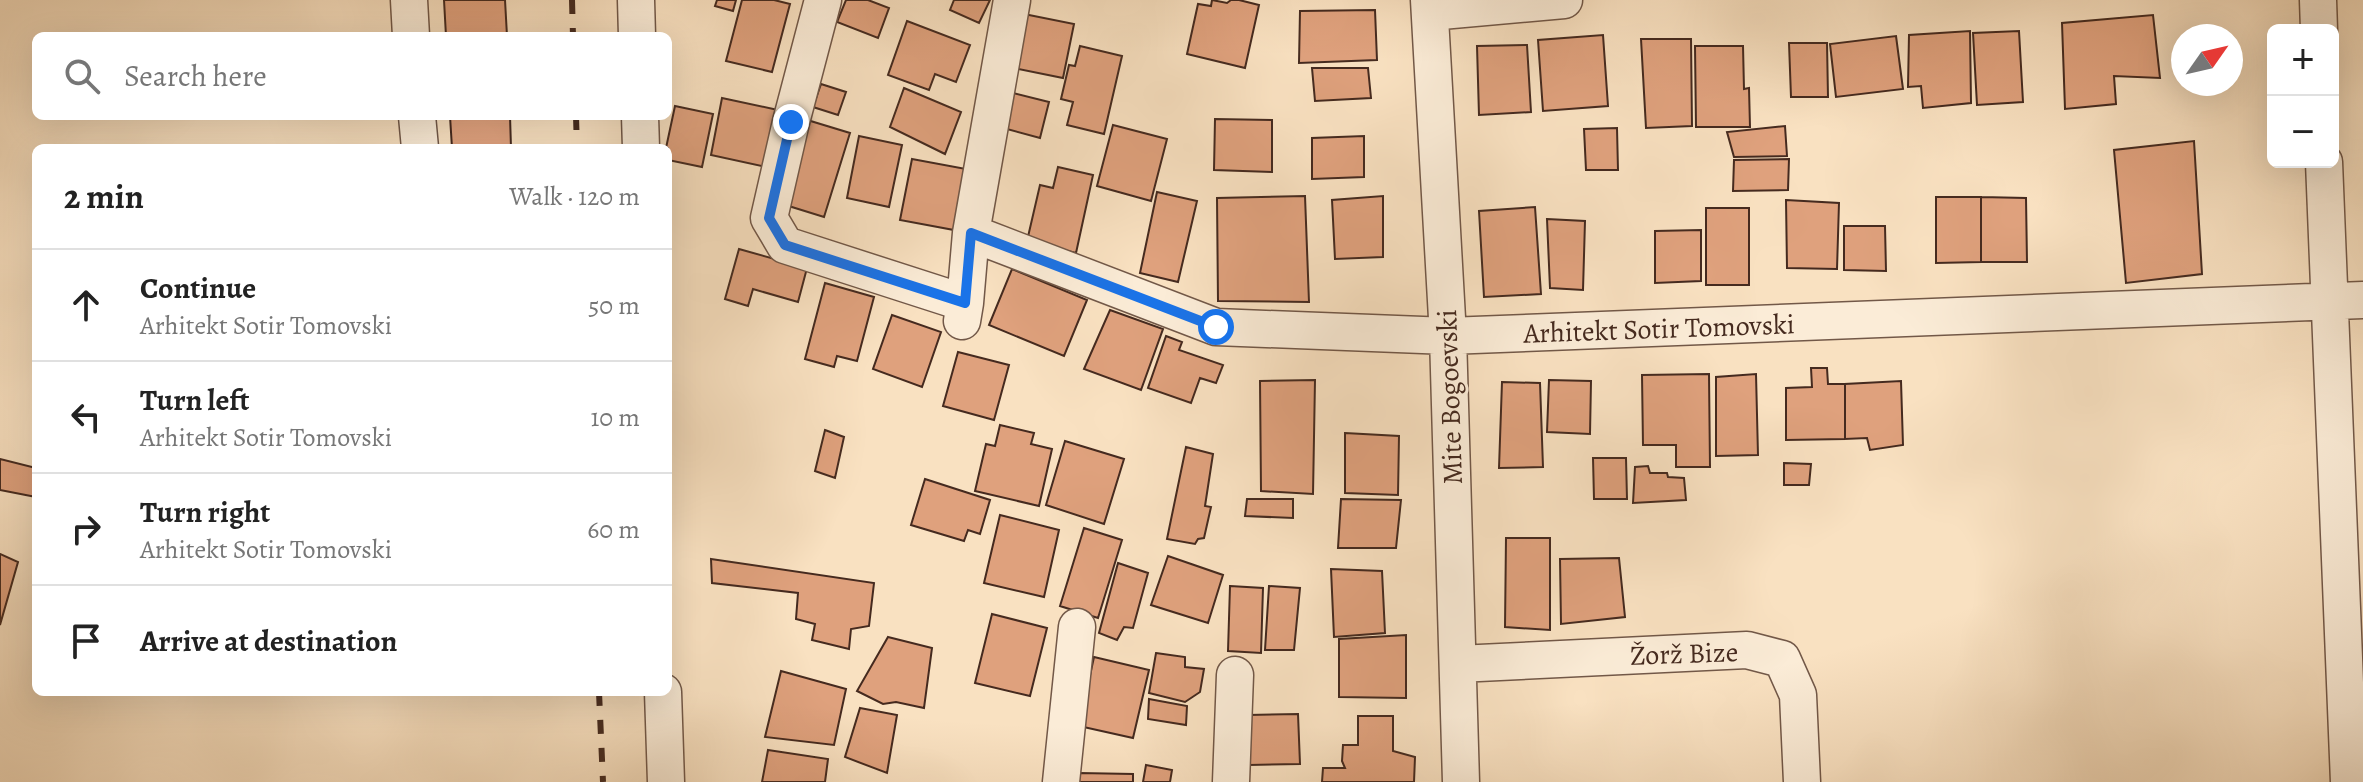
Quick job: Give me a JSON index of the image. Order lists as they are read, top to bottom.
{
  "streets": {
    "street": ["Arhitekt Sotir Tomovski", "Mite Bogoevski", "Žorž Bize"]
  },
  "crossings": [
    ["Arhitekt Sotir Tomovski", "Mite Bogoevski"],
    ["Mite Bogoevski", "Žorž Bize"]
  ],
  "north": "top right",
  "page": {
    "map_buttons": ["+", "−"],
    "search": "Search here",
    "heading": ["2 min", "Walk · 120 m"],
    "list": [
      ["Continue", "Arhitekt Sotir Tomovski", "50 m"],
      ["Turn left", "Arhitekt Sotir Tomovski", "10 m"],
      ["Turn right", "Arhitekt Sotir Tomovski", "60 m"],
      "Arrive at destination"
    ]
  }
}
